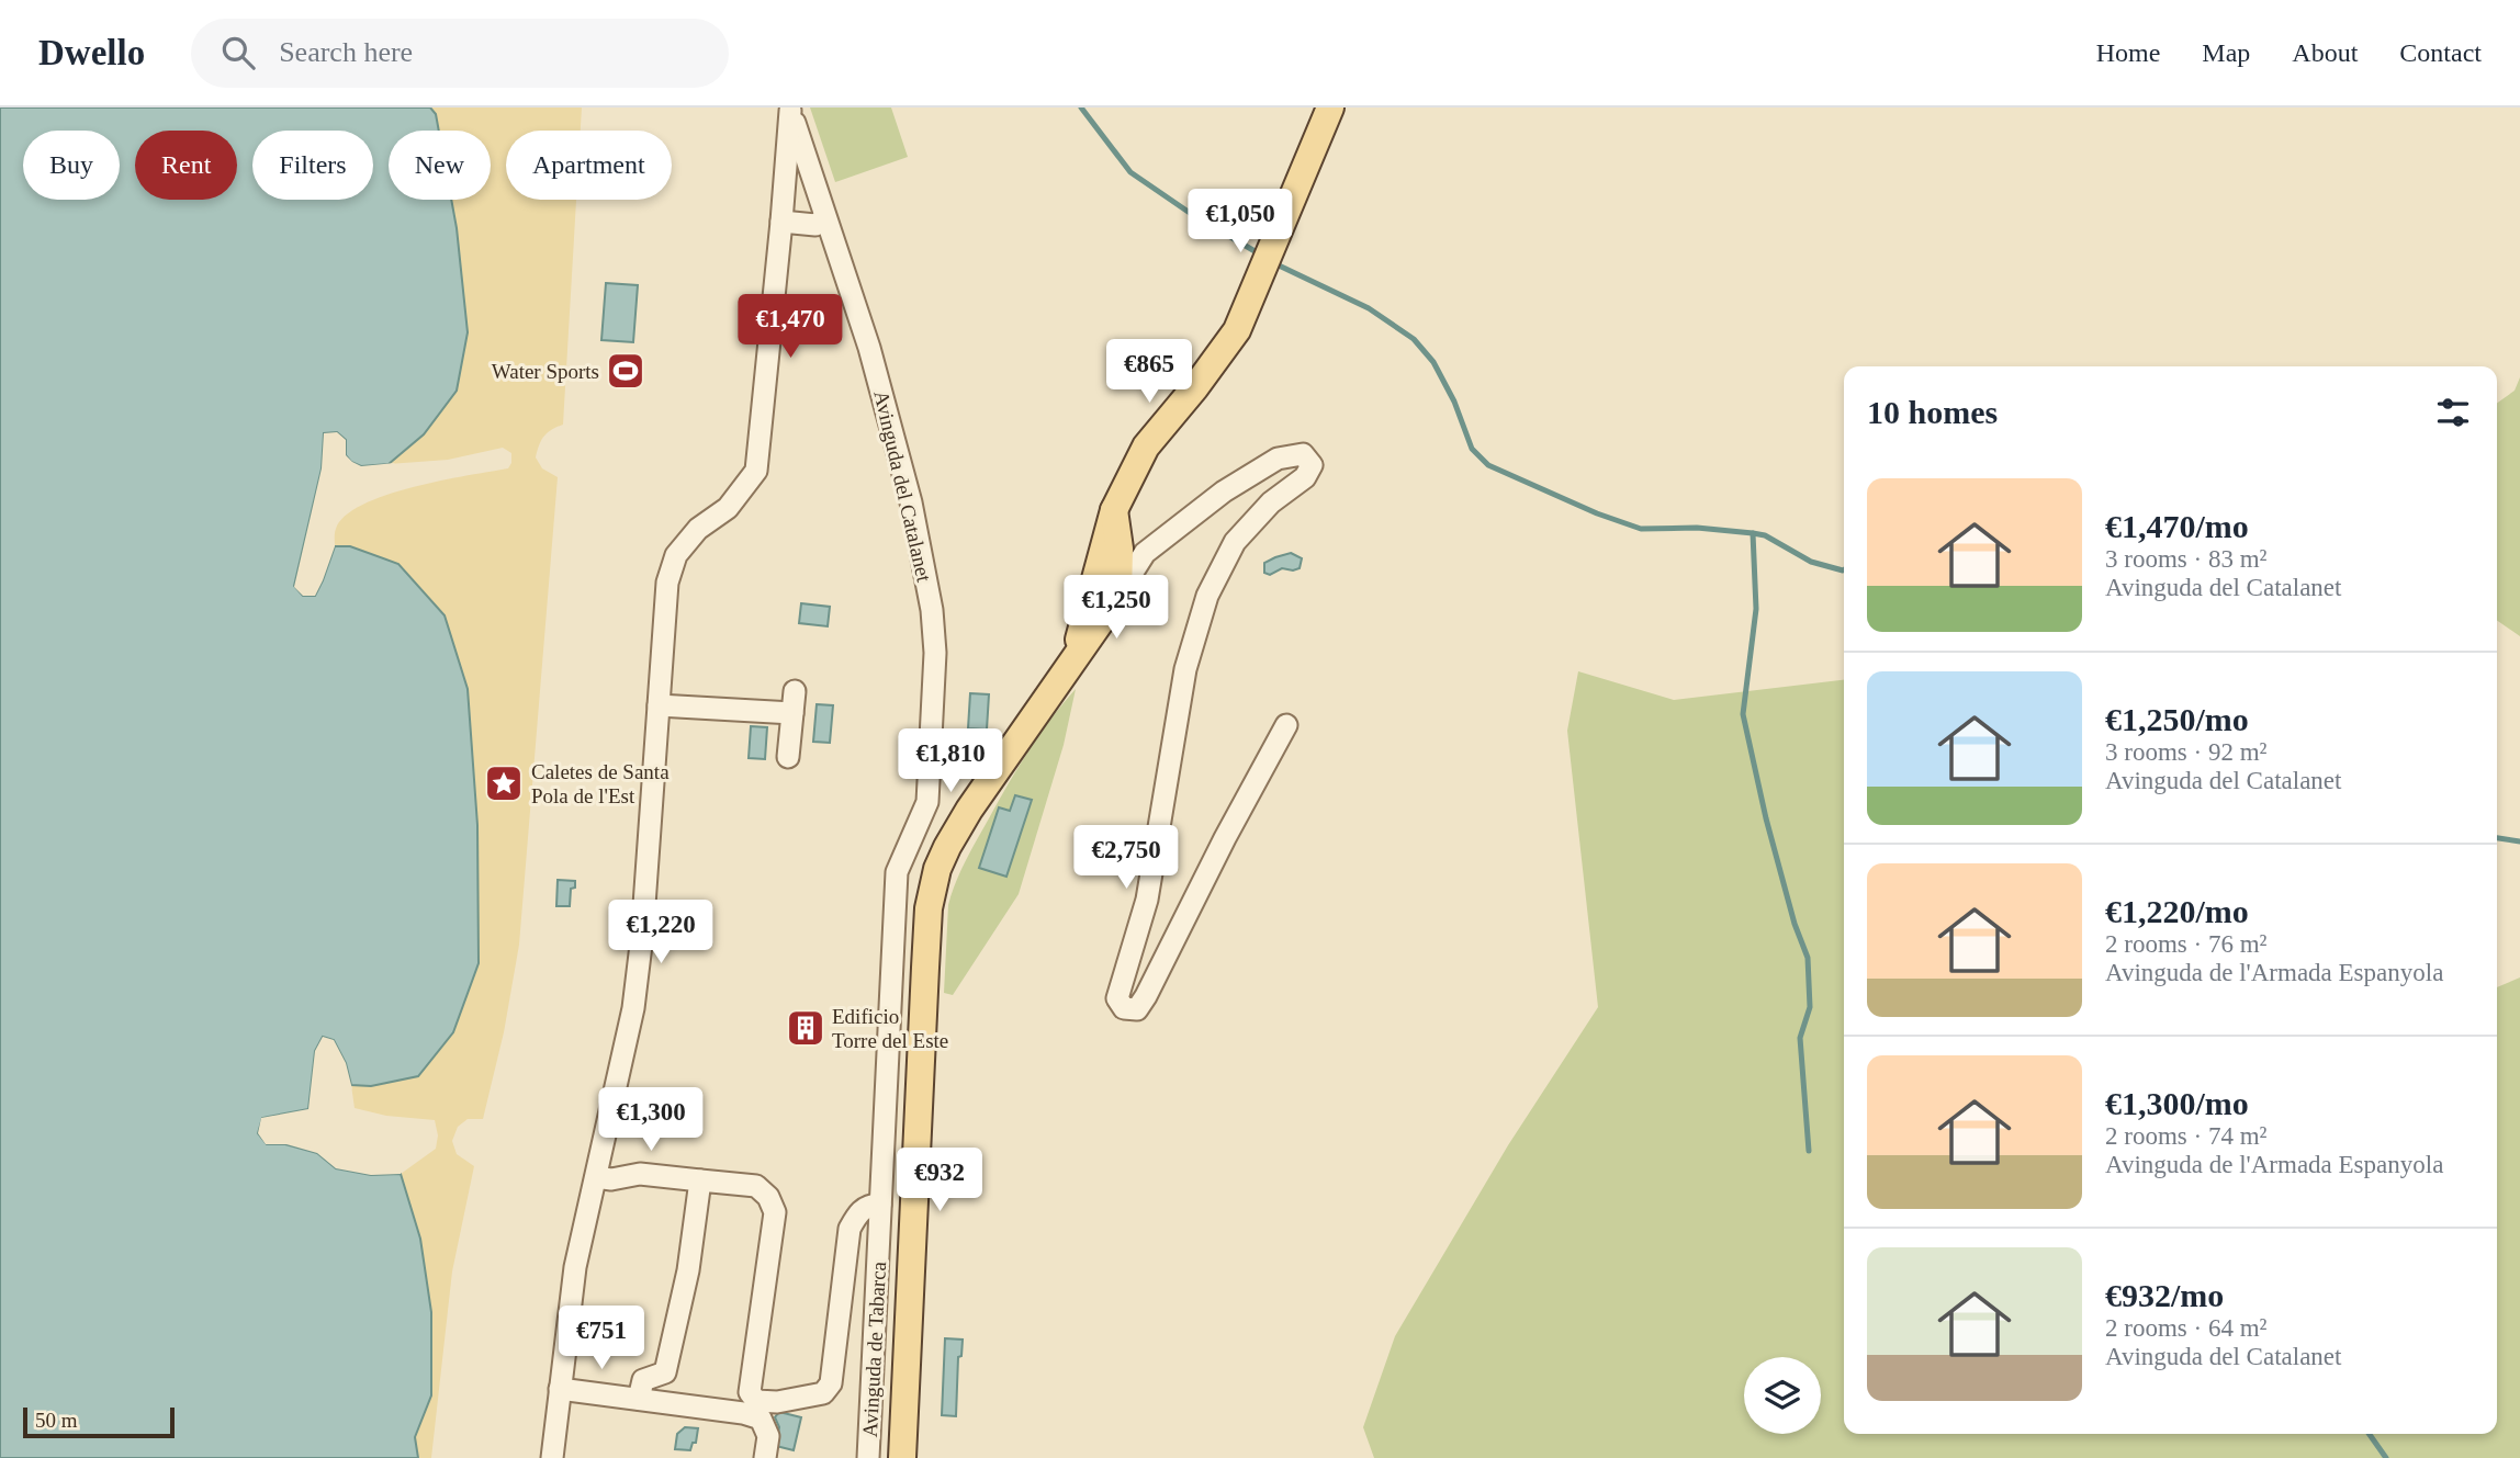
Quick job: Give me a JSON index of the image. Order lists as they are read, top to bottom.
{
  "streets": {
    "street": ["Avinguda del Catalanet", "Avinguda de Tabarca"]
  },
  "crossings": [
    ["Avinguda del Catalanet", "Avinguda de Tabarca"]
  ],
  "places": {
    "sports": ["Water Sports"],
    "place": ["Caletes de Santa Pola de l'Est"],
    "building": ["Edificio Torre del Este"]
  },
  "scale_bar": "50 m",
  "page": {
    "header": "Dwello",
    "search": "Search here",
    "nav": [
      "Home",
      "Map",
      "About",
      "Contact"
    ],
    "chip": [
      "Buy",
      "Rent",
      "Filters",
      "New",
      "Apartment"
    ],
    "price": [
      "€1,050",
      "€1,470",
      "€865",
      "€1,250",
      "€1,810",
      "€2,750",
      "€1,220",
      "€1,300",
      "€932",
      "€751"
    ],
    "heading": "10 homes",
    "list": [
      {
        "name": "€1,470/mo",
        "note": "3 rooms · 83 m² · Avinguda del Catalanet"
      },
      {
        "name": "€1,250/mo",
        "note": "3 rooms · 92 m² · Avinguda del Catalanet"
      },
      {
        "name": "€1,220/mo",
        "note": "2 rooms · 76 m² · Avinguda de l'Armada Espanyola"
      },
      {
        "name": "€1,300/mo",
        "note": "2 rooms · 74 m² · Avinguda de l'Armada Espanyola"
      },
      {
        "name": "€932/mo",
        "note": "2 rooms · 64 m² · Avinguda del Catalanet"
      }
    ],
    "scale": "50 m"
  }
}
